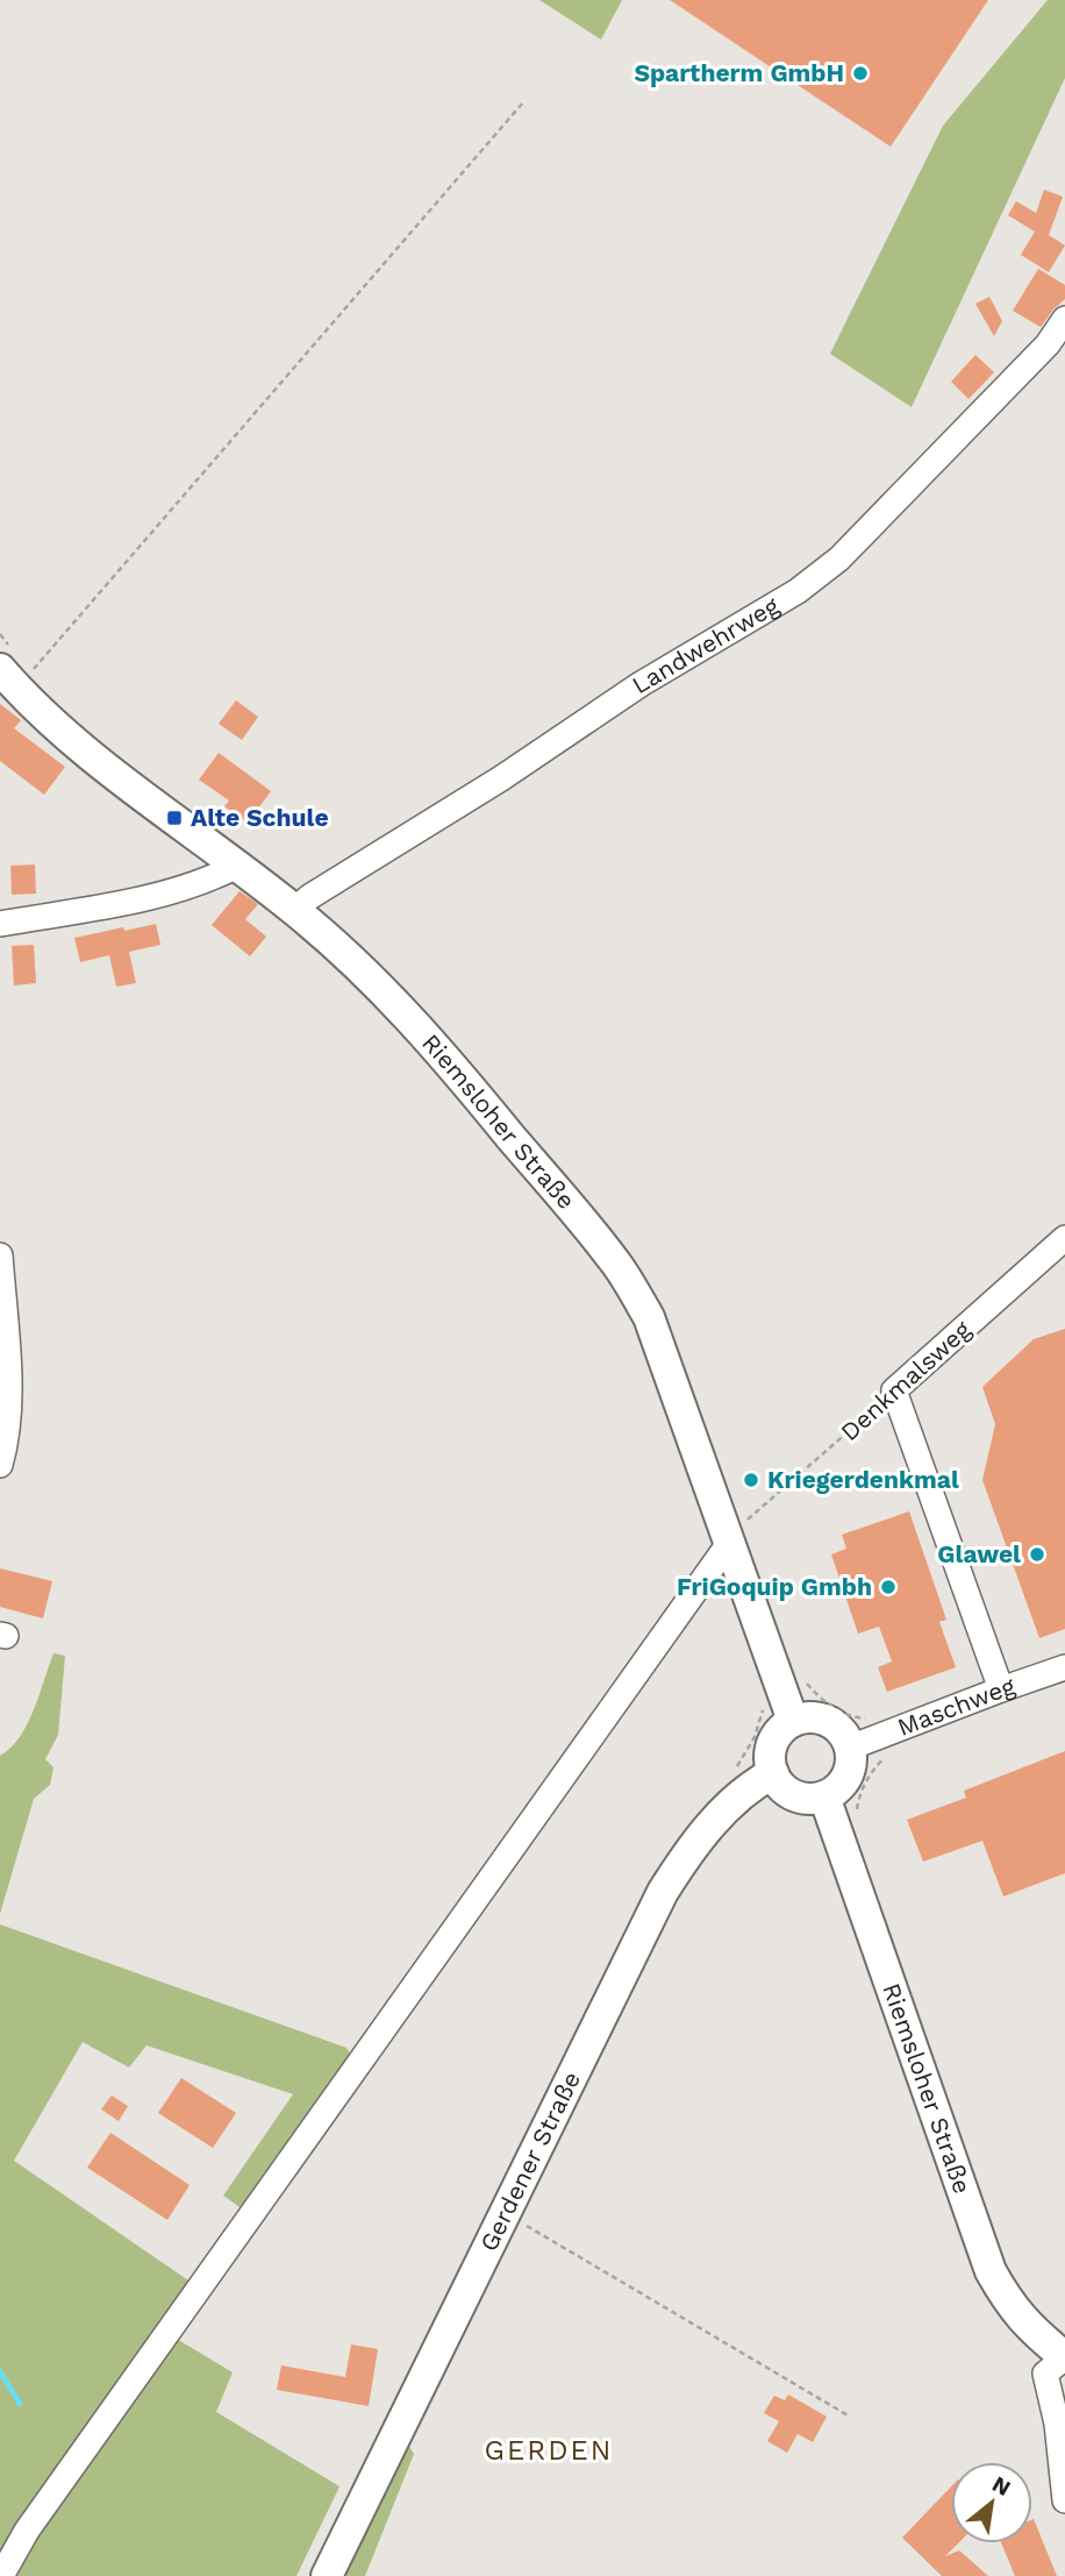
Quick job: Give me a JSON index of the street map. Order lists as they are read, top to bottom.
{
  "streets": {
    "main road": ["Riemsloher Straße", "Gerdener Straße"],
    "street": ["Landwehrweg", "Denkmalsweg", "Maschweg"]
  },
  "crossings": [
    ["Landwehrweg", "Riemsloher Straße"],
    ["Riemsloher Straße", "Denkmalsweg"],
    ["Riemsloher Straße", "Maschweg"],
    ["Riemsloher Straße", "Gerdener Straße"],
    ["Maschweg", "Gerdener Straße"]
  ],
  "districts": ["GERDEN"],
  "places": {
    "other": [
      "Spartherm GmbH",
      "Kriegerdenkmal",
      "Glawel",
      "FriGoquip Gmbh"
    ],
    "transit": ["Alte Schule"]
  },
  "north": "top right"
}
